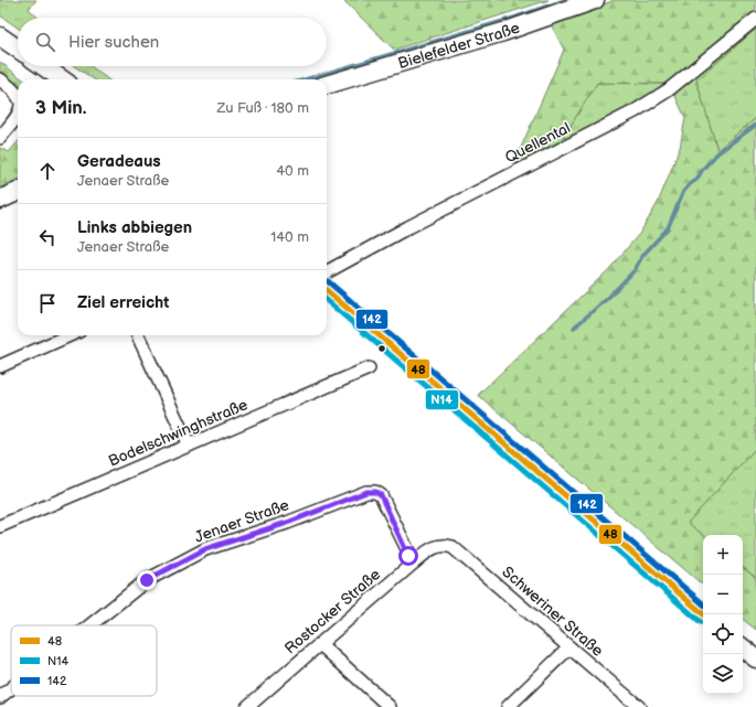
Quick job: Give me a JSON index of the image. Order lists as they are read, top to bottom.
{
  "streets": {
    "main road": ["Bielefelder Straße"],
    "street": [
      "Quellental",
      "Bodelschwinghstraße",
      "Jenaer Straße",
      "Rostocker Straße",
      "Schweriner Straße"
    ]
  },
  "crossings": [
    ["Jenaer Straße", "Rostocker Straße"],
    ["Rostocker Straße", "Schweriner Straße"]
  ],
  "lines": ["transit line 142", "transit line 48", "transit line N14"],
  "legend": ["48", "N14", "142"],
  "page": {
    "search": "Hier suchen",
    "heading": ["3 Min.", "Zu Fuß · 180 m"],
    "list": [
      ["Geradeaus", "Jenaer Straße", "40 m"],
      ["Links abbiegen", "Jenaer Straße", "140 m"],
      "Ziel erreicht"
    ],
    "map_buttons": ["+", "−"]
  }
}
